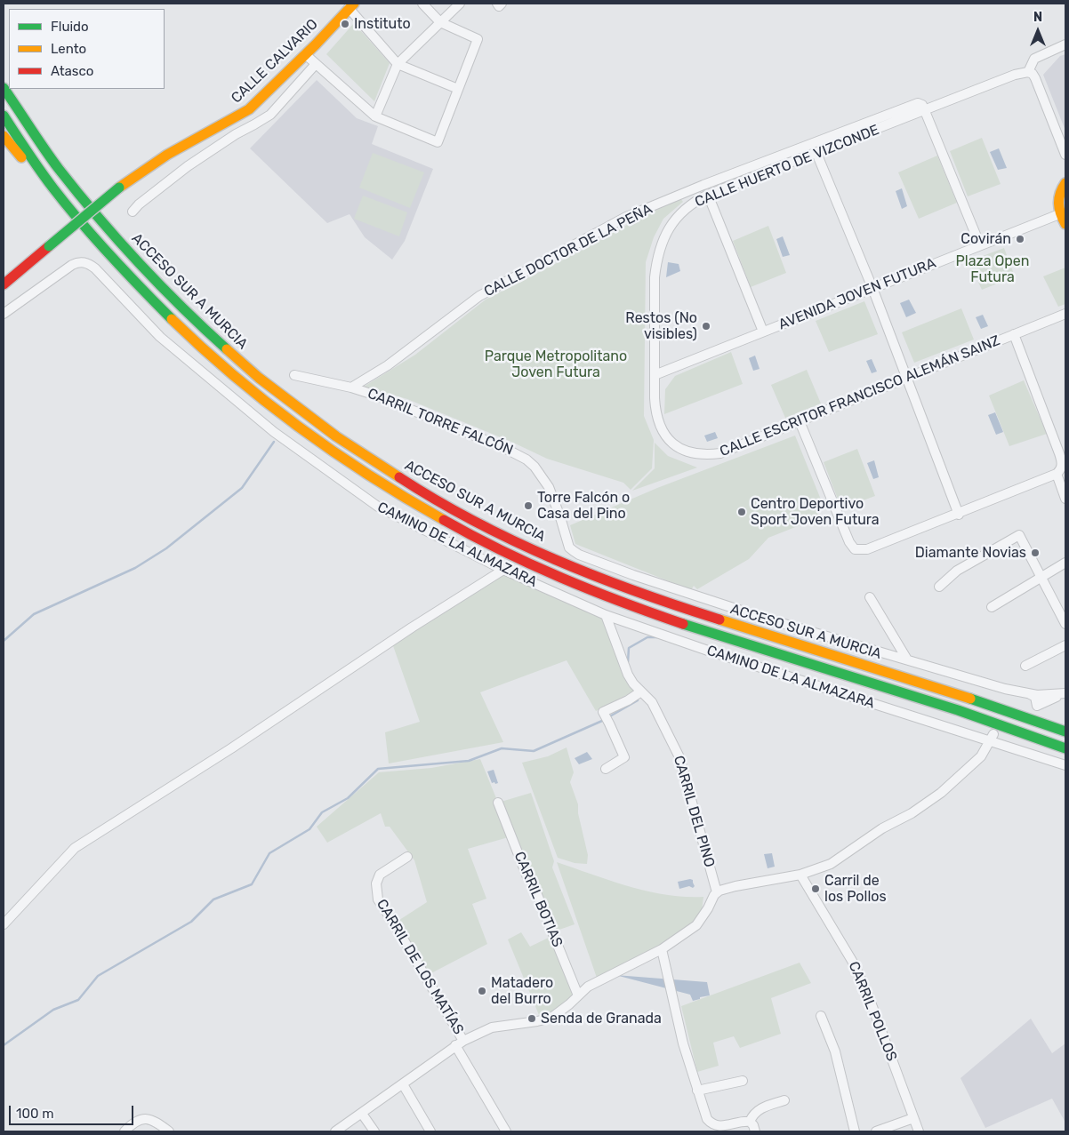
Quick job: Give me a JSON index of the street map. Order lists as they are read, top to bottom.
{
  "streets": {
    "main road": ["CALLE CALVARIO", "ACCESO SUR A MURCIA"],
    "street": [
      "CALLE HUERTO DE VIZCONDE",
      "CALLE DOCTOR DE LA PEÑA",
      "AVENIDA JOVEN FUTURA",
      "CALLE ESCRITOR FRANCISCO ALEMÁN SAINZ",
      "CARRIL TORRE FALCÓN",
      "CAMINO DE LA ALMAZARA",
      "CARRIL DEL PINO",
      "CARRIL BOTIAS",
      "CARRIL DE LOS MATÍAS",
      "CARRIL POLLOS"
    ]
  },
  "crossings": [
    ["CALLE HUERTO DE VIZCONDE", "CALLE DOCTOR DE LA PEÑA"],
    ["CALLE HUERTO DE VIZCONDE", "AVENIDA JOVEN FUTURA"],
    ["CALLE HUERTO DE VIZCONDE", "CALLE ESCRITOR FRANCISCO ALEMÁN SAINZ"],
    ["CALLE DOCTOR DE LA PEÑA", "CARRIL TORRE FALCÓN"],
    ["AVENIDA JOVEN FUTURA", "CALLE ESCRITOR FRANCISCO ALEMÁN SAINZ"],
    ["CAMINO DE LA ALMAZARA", "CARRIL DEL PINO"]
  ],
  "parks": ["Plaza Open Futura", "Parque Metropolitano Joven Futura"],
  "places": [
    "Instituto",
    "Covirán",
    "Restos (No visibles)",
    "Torre Falcón o Casa del Pino",
    "Centro Deportivo Sport Joven Futura",
    "Diamante Novias",
    "Carril de los Pollos",
    "Matadero del Burro",
    "Senda de Granada"
  ],
  "legend": ["Fluido", "Lento", "Atasco"],
  "scale_bar": "100 m",
  "north": "top"
}
